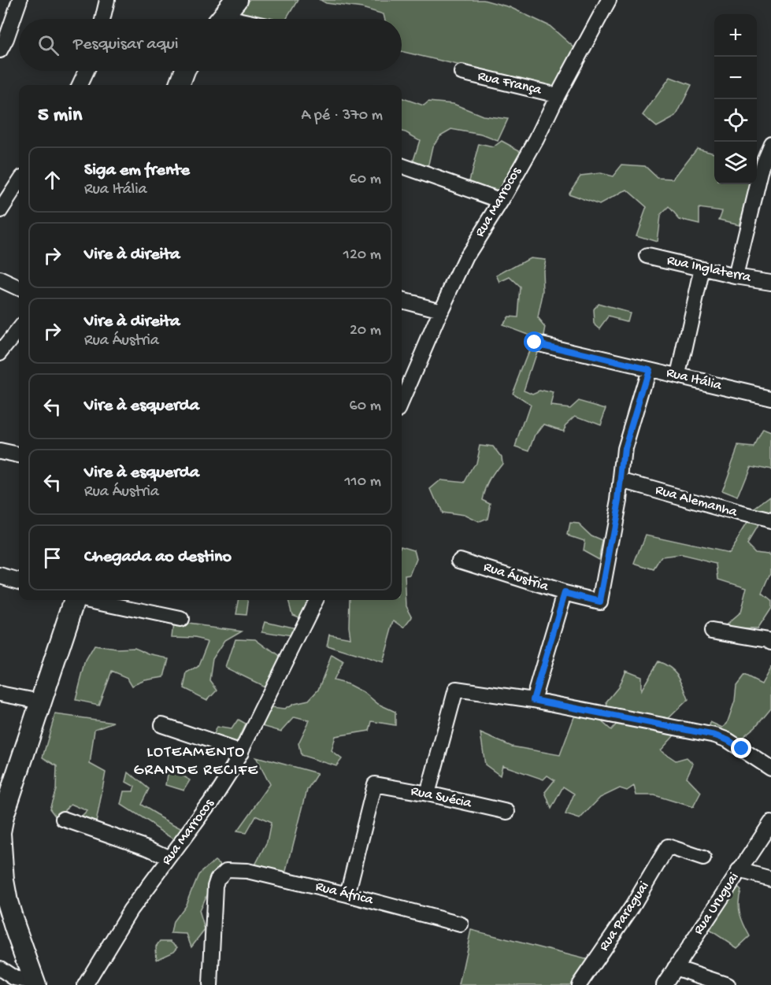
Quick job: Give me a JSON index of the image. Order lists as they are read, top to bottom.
{
  "streets": {
    "street": [
      "Rua França",
      "Rua Marrocos",
      "Rua Inglaterra",
      "Rua Itália",
      "Rua Alemanha",
      "Rua Áustria",
      "Rua Suécia",
      "Rua África",
      "Rua Uruguai",
      "Rua Paraguai"
    ]
  },
  "crossings": [
    ["Rua França", "Rua Marrocos"],
    ["Rua Alemanha", "Rua Áustria"],
    ["Rua Suécia", "Rua África"]
  ],
  "districts": ["LOTEAMENTO GRANDE RECIFE"],
  "page": {
    "map_buttons": ["+", "−"],
    "search": "Pesquisar aqui",
    "heading": ["5 min", "A pé · 370 m"],
    "list": [
      ["Siga em frente", "Rua Itália", "60 m"],
      ["Vire à direita", "120 m"],
      ["Vire à direita", "Rua Áustria", "20 m"],
      ["Vire à esquerda", "60 m"],
      ["Vire à esquerda", "Rua Áustria", "110 m"],
      "Chegada ao destino"
    ]
  }
}
